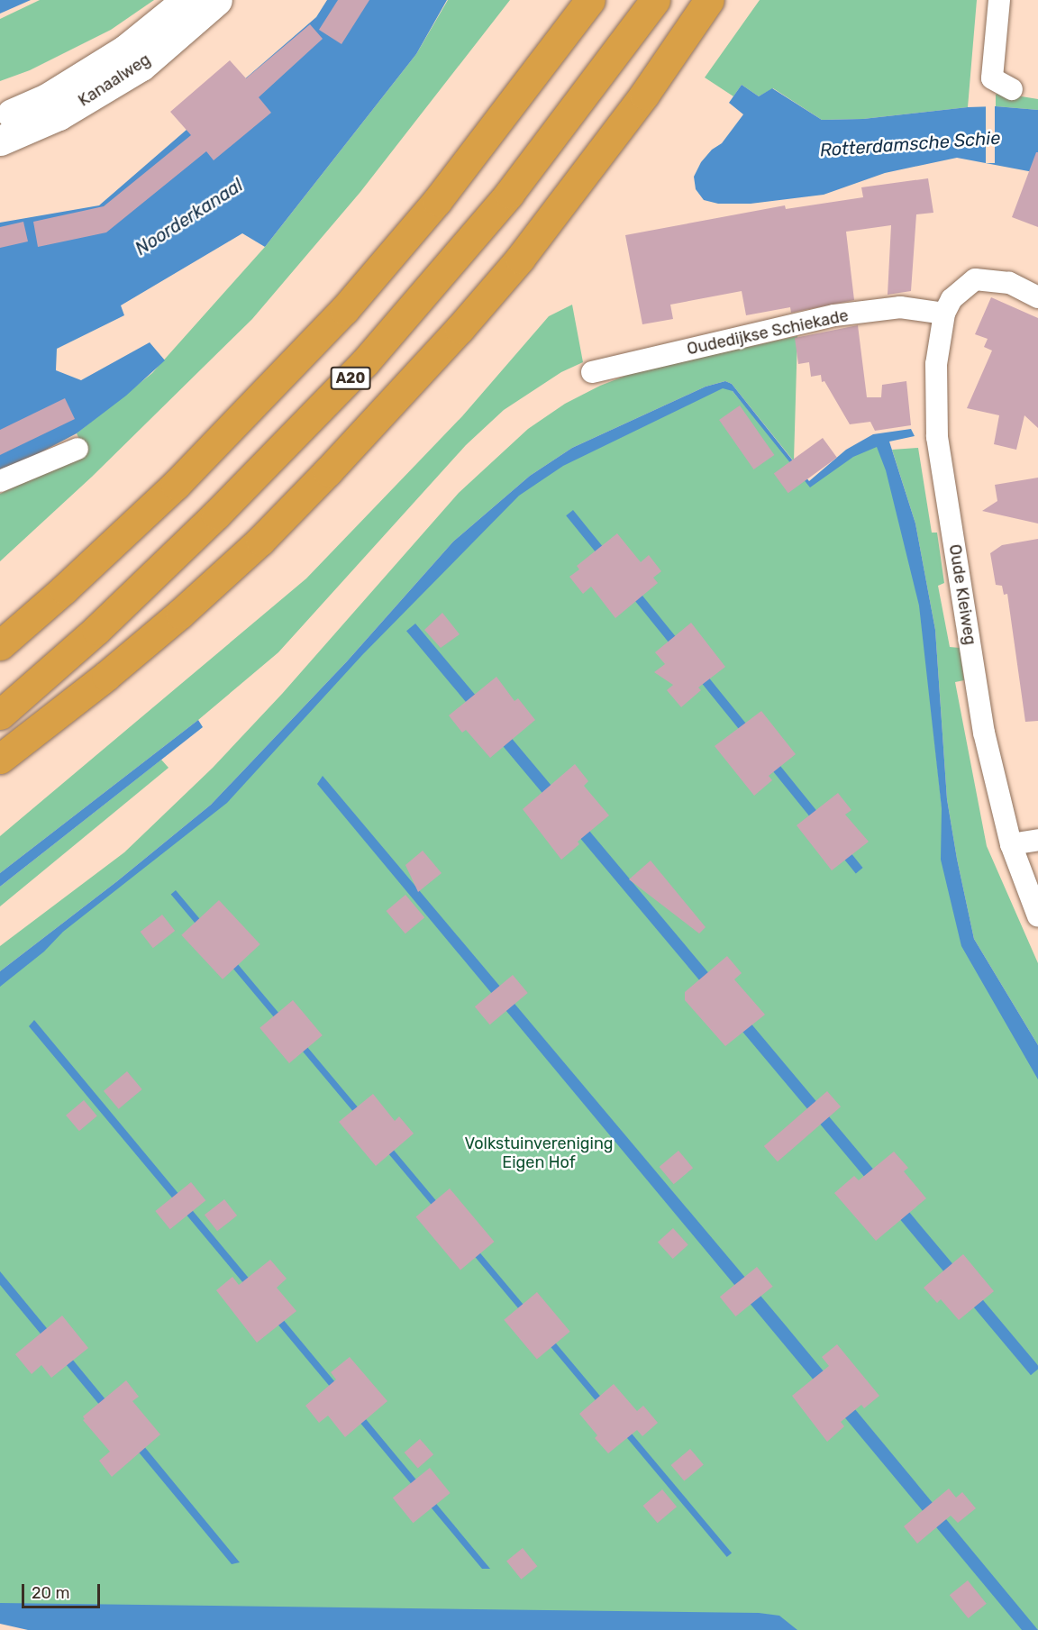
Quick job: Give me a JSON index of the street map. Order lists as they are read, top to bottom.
{
  "streets": {
    "highway": ["A20"],
    "main road": ["Kanaalweg"],
    "street": ["Oudedijkse Schiekade", "Oude Kleiweg"]
  },
  "crossings": [
    ["Oudedijkse Schiekade", "Oude Kleiweg"]
  ],
  "water": ["Rotterdamsche Schie", "Noorderkanaal"],
  "parks": ["Volkstuinvereniging Eigen Hof"],
  "scale_bar": "20 m"
}
